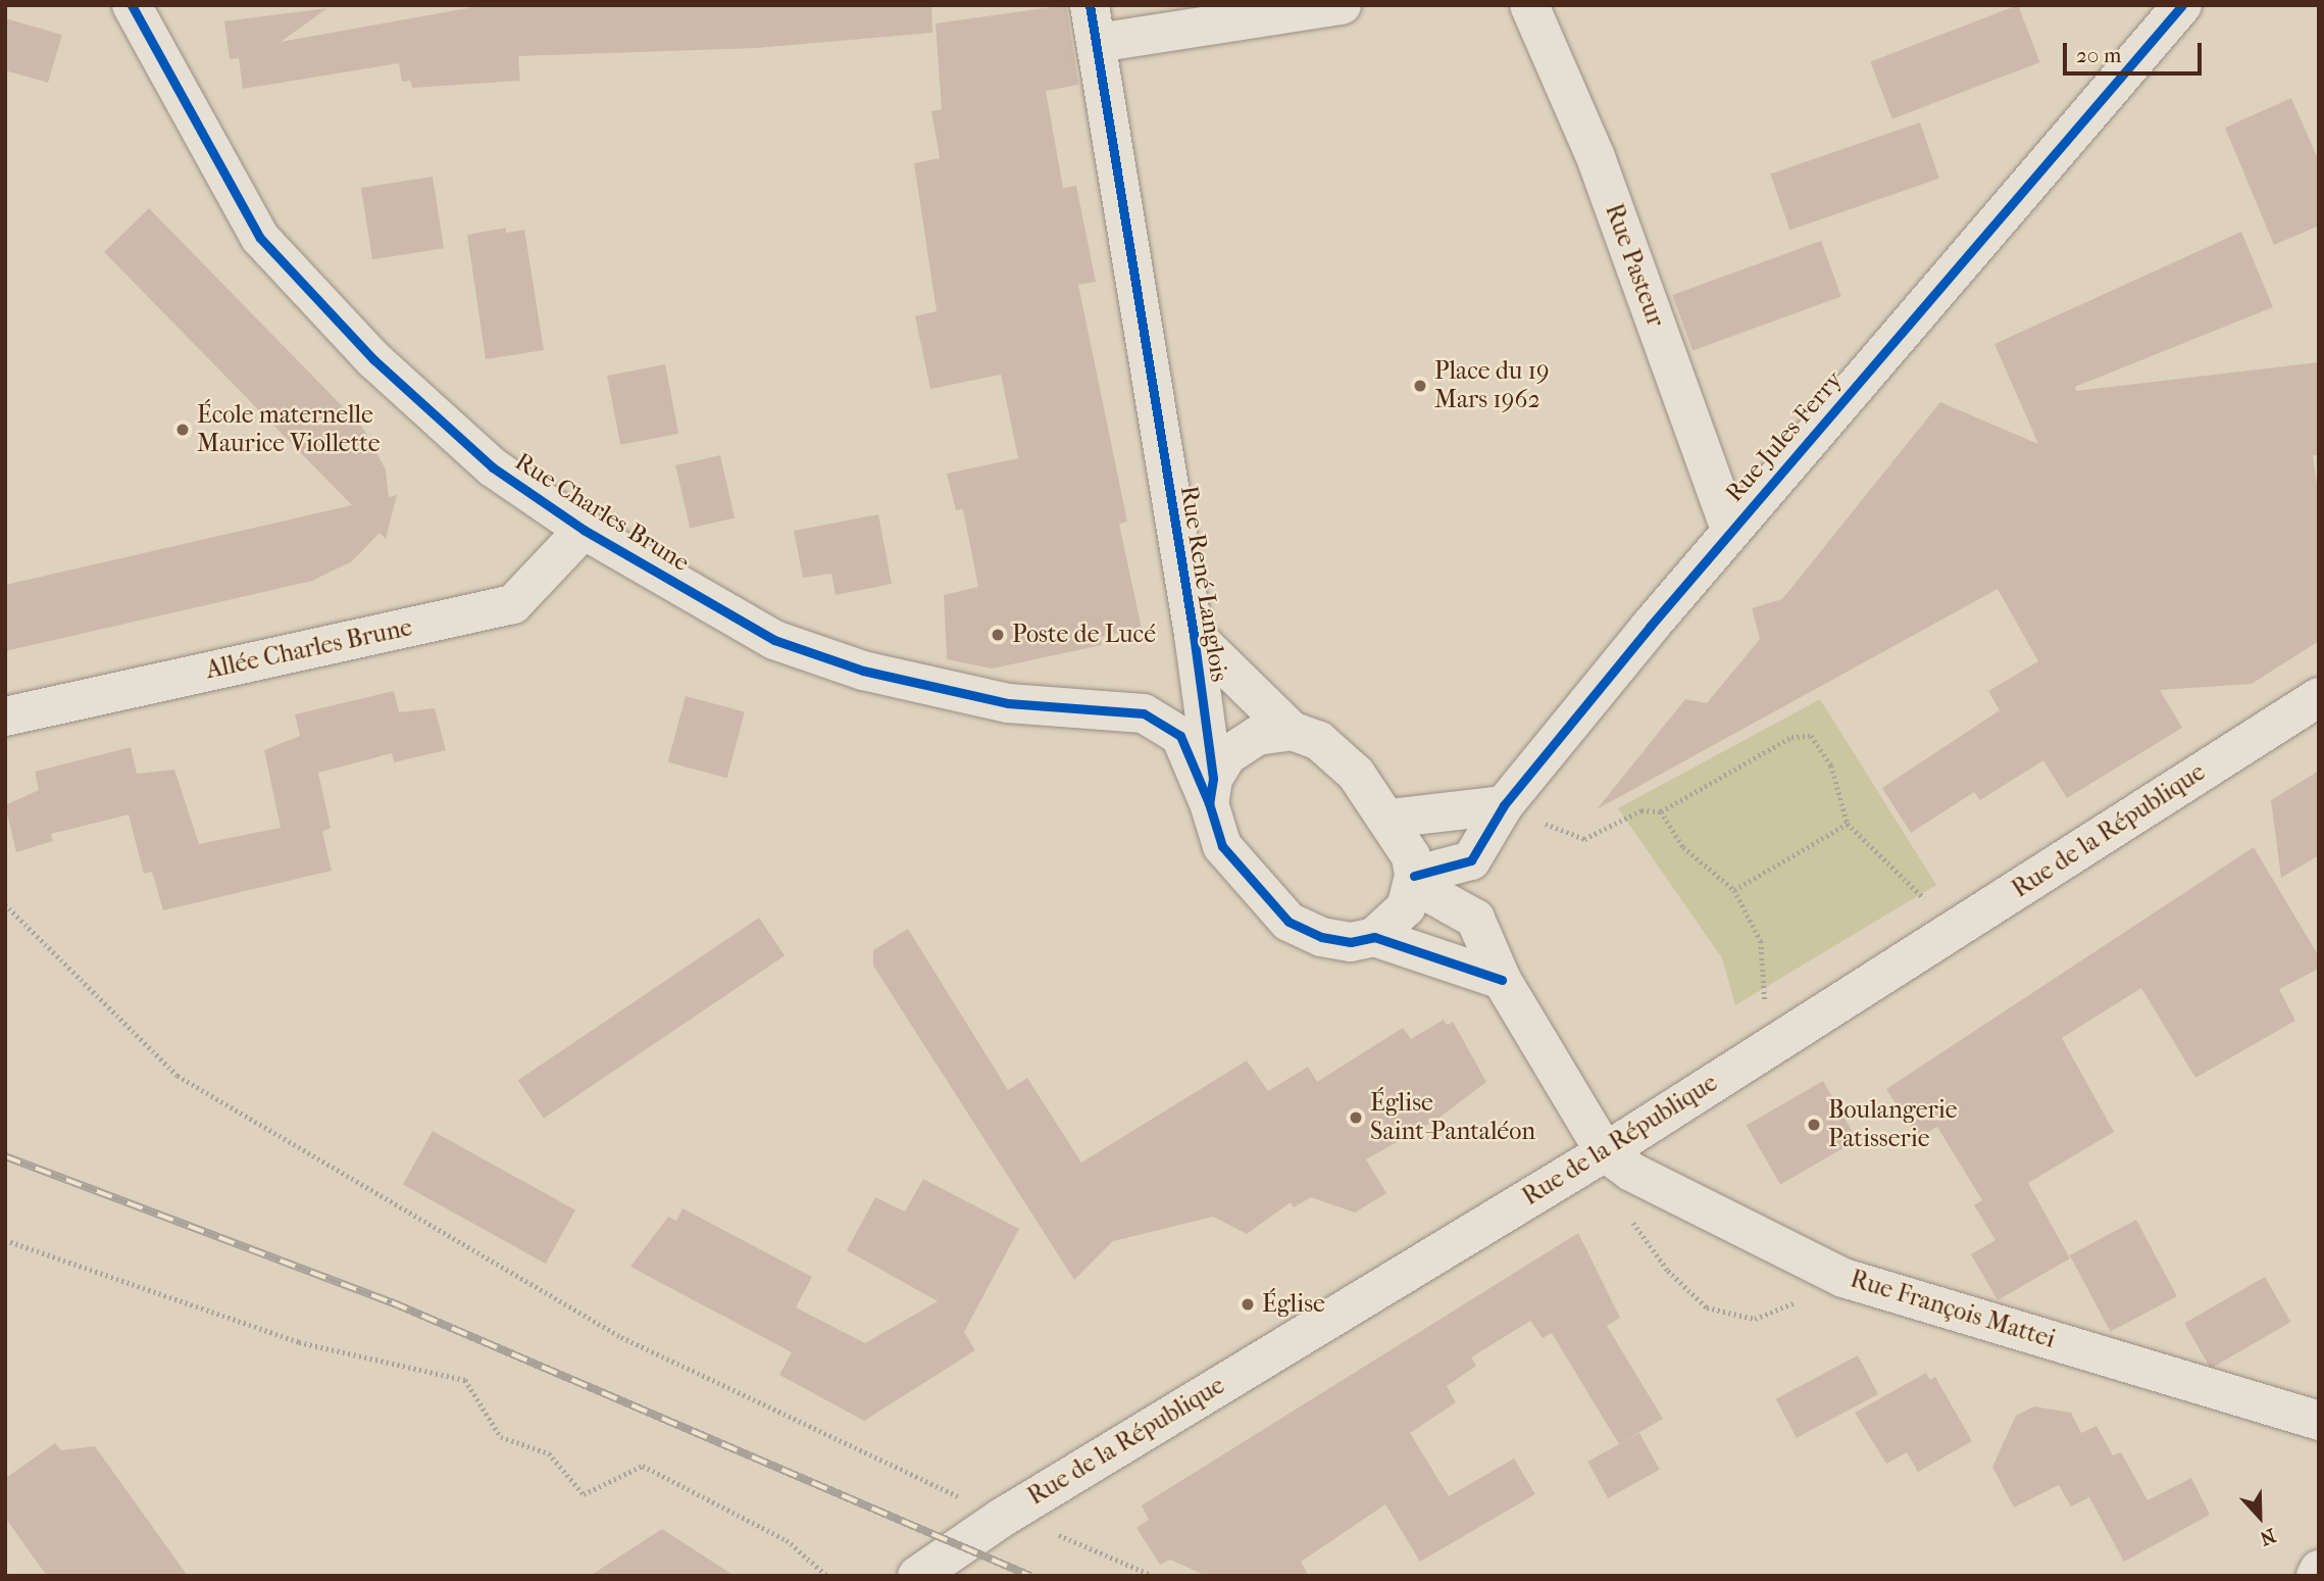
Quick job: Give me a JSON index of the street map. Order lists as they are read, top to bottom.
{
  "streets": {
    "street": [
      "Rue Pasteur",
      "Rue Jules Ferry",
      "Rue Charles Brune",
      "Rue René Langlois",
      "Allée Charles Brune",
      "Rue de la République",
      "Rue François Mattei"
    ]
  },
  "crossings": [
    ["Rue Pasteur", "Rue Jules Ferry"],
    ["Rue Jules Ferry", "Rue Charles Brune"],
    ["Rue Jules Ferry", "Rue René Langlois"],
    ["Rue Charles Brune", "Rue René Langlois"],
    ["Rue Charles Brune", "Allée Charles Brune"],
    ["Rue de la République", "Rue François Mattei"]
  ],
  "places": [
    "Place du 19 Mars 1962",
    "École maternelle Maurice Viollette",
    "Poste de Lucé",
    "Église Saint-Pantaléon",
    "Boulangerie Patisserie",
    "Église"
  ],
  "scale_bar": "20 m",
  "north": "bottom"
}
